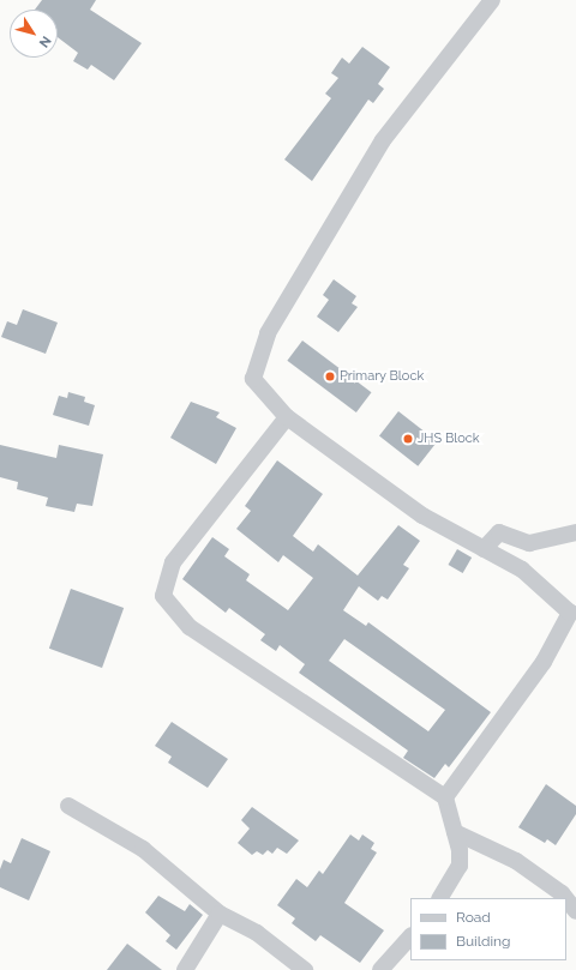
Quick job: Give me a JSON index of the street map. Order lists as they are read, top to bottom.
{
  "places": ["Primary Block", "JHS Block"],
  "legend": ["Road", "Building"],
  "north": "bottom right"
}
